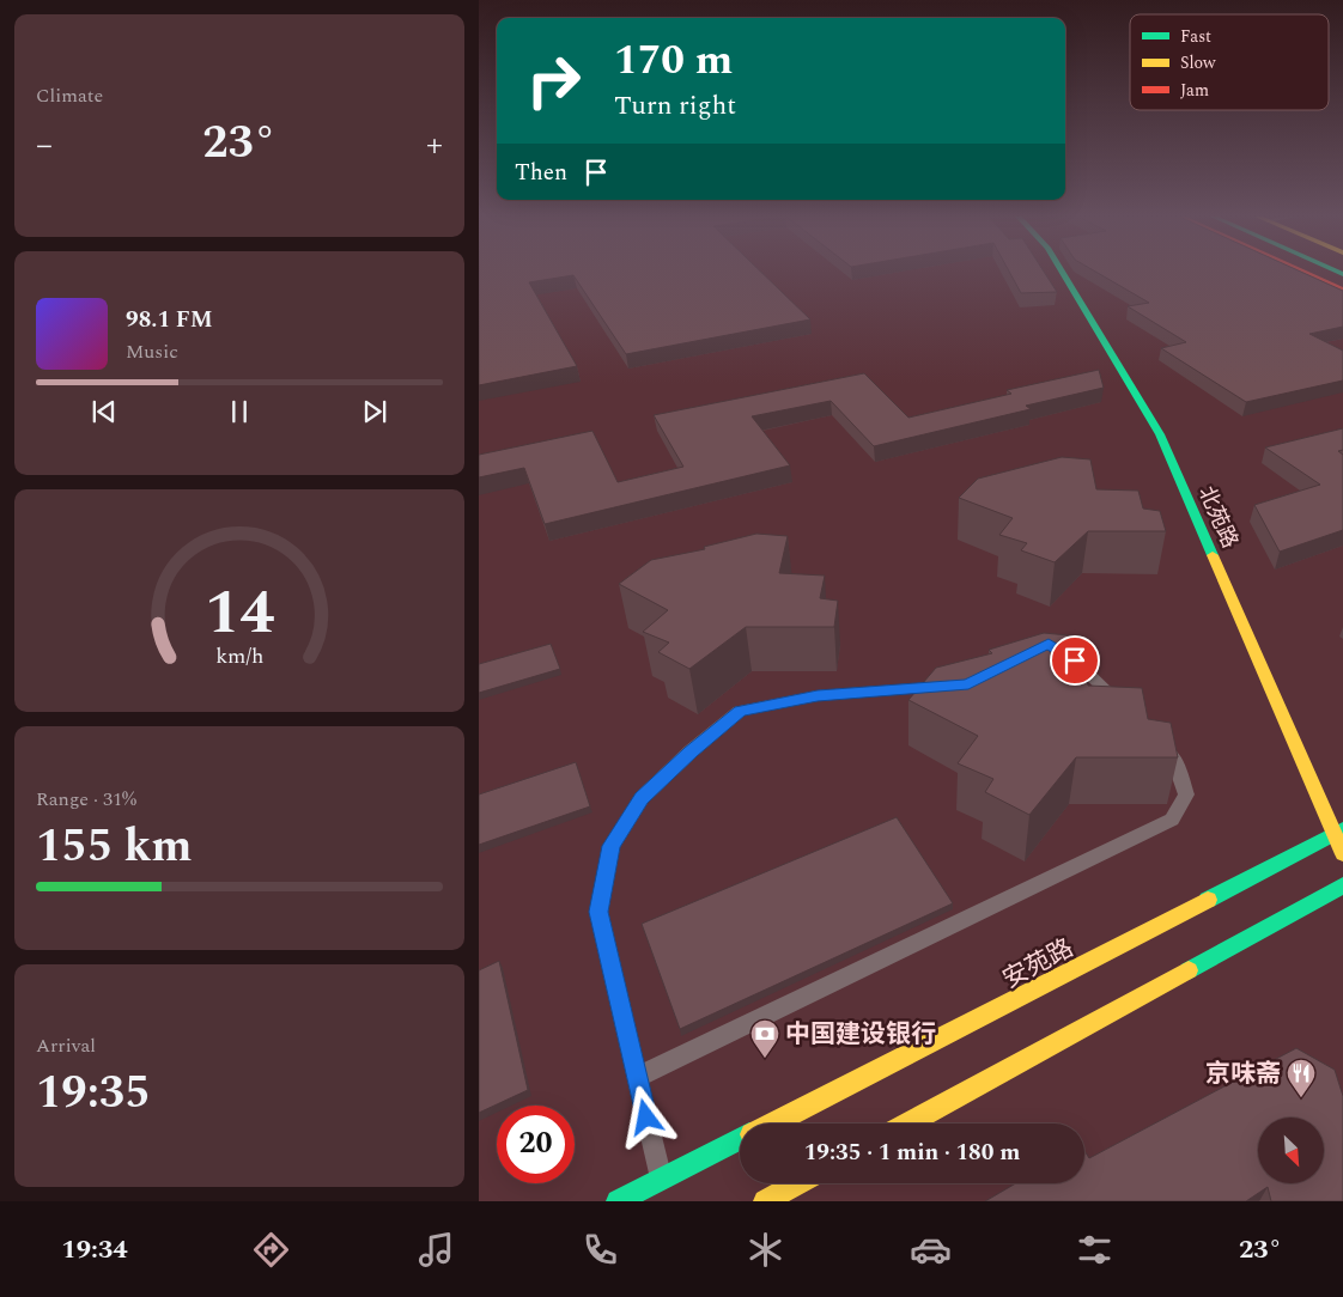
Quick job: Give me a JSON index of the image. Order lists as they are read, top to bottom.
{
  "streets": {
    "street": ["北苑路", "安苑路"]
  },
  "crossings": [
    ["北苑路", "安苑路"]
  ],
  "places": {
    "bank": ["中国建设银行"],
    "restaurant": ["京味斋"]
  },
  "legend": ["Fast", "Slow", "Jam"],
  "north": "bottom right",
  "page": {
    "tile": [
      "Climate",
      ["Range · 31%", "155 km"],
      ["Arrival", "19:35"]
    ],
    "turn": ["170 m", "Turn right"],
    "heat": ["−", "23°", "+"],
    "then": "Then",
    "song": ["98.1 FM", "Music"],
    "limit": "20",
    "trip": "19:35 · 1 min · 180 m",
    "tabs": ["19:34", "23°"],
    "gauge": ["14", "km/h"]
  }
}
